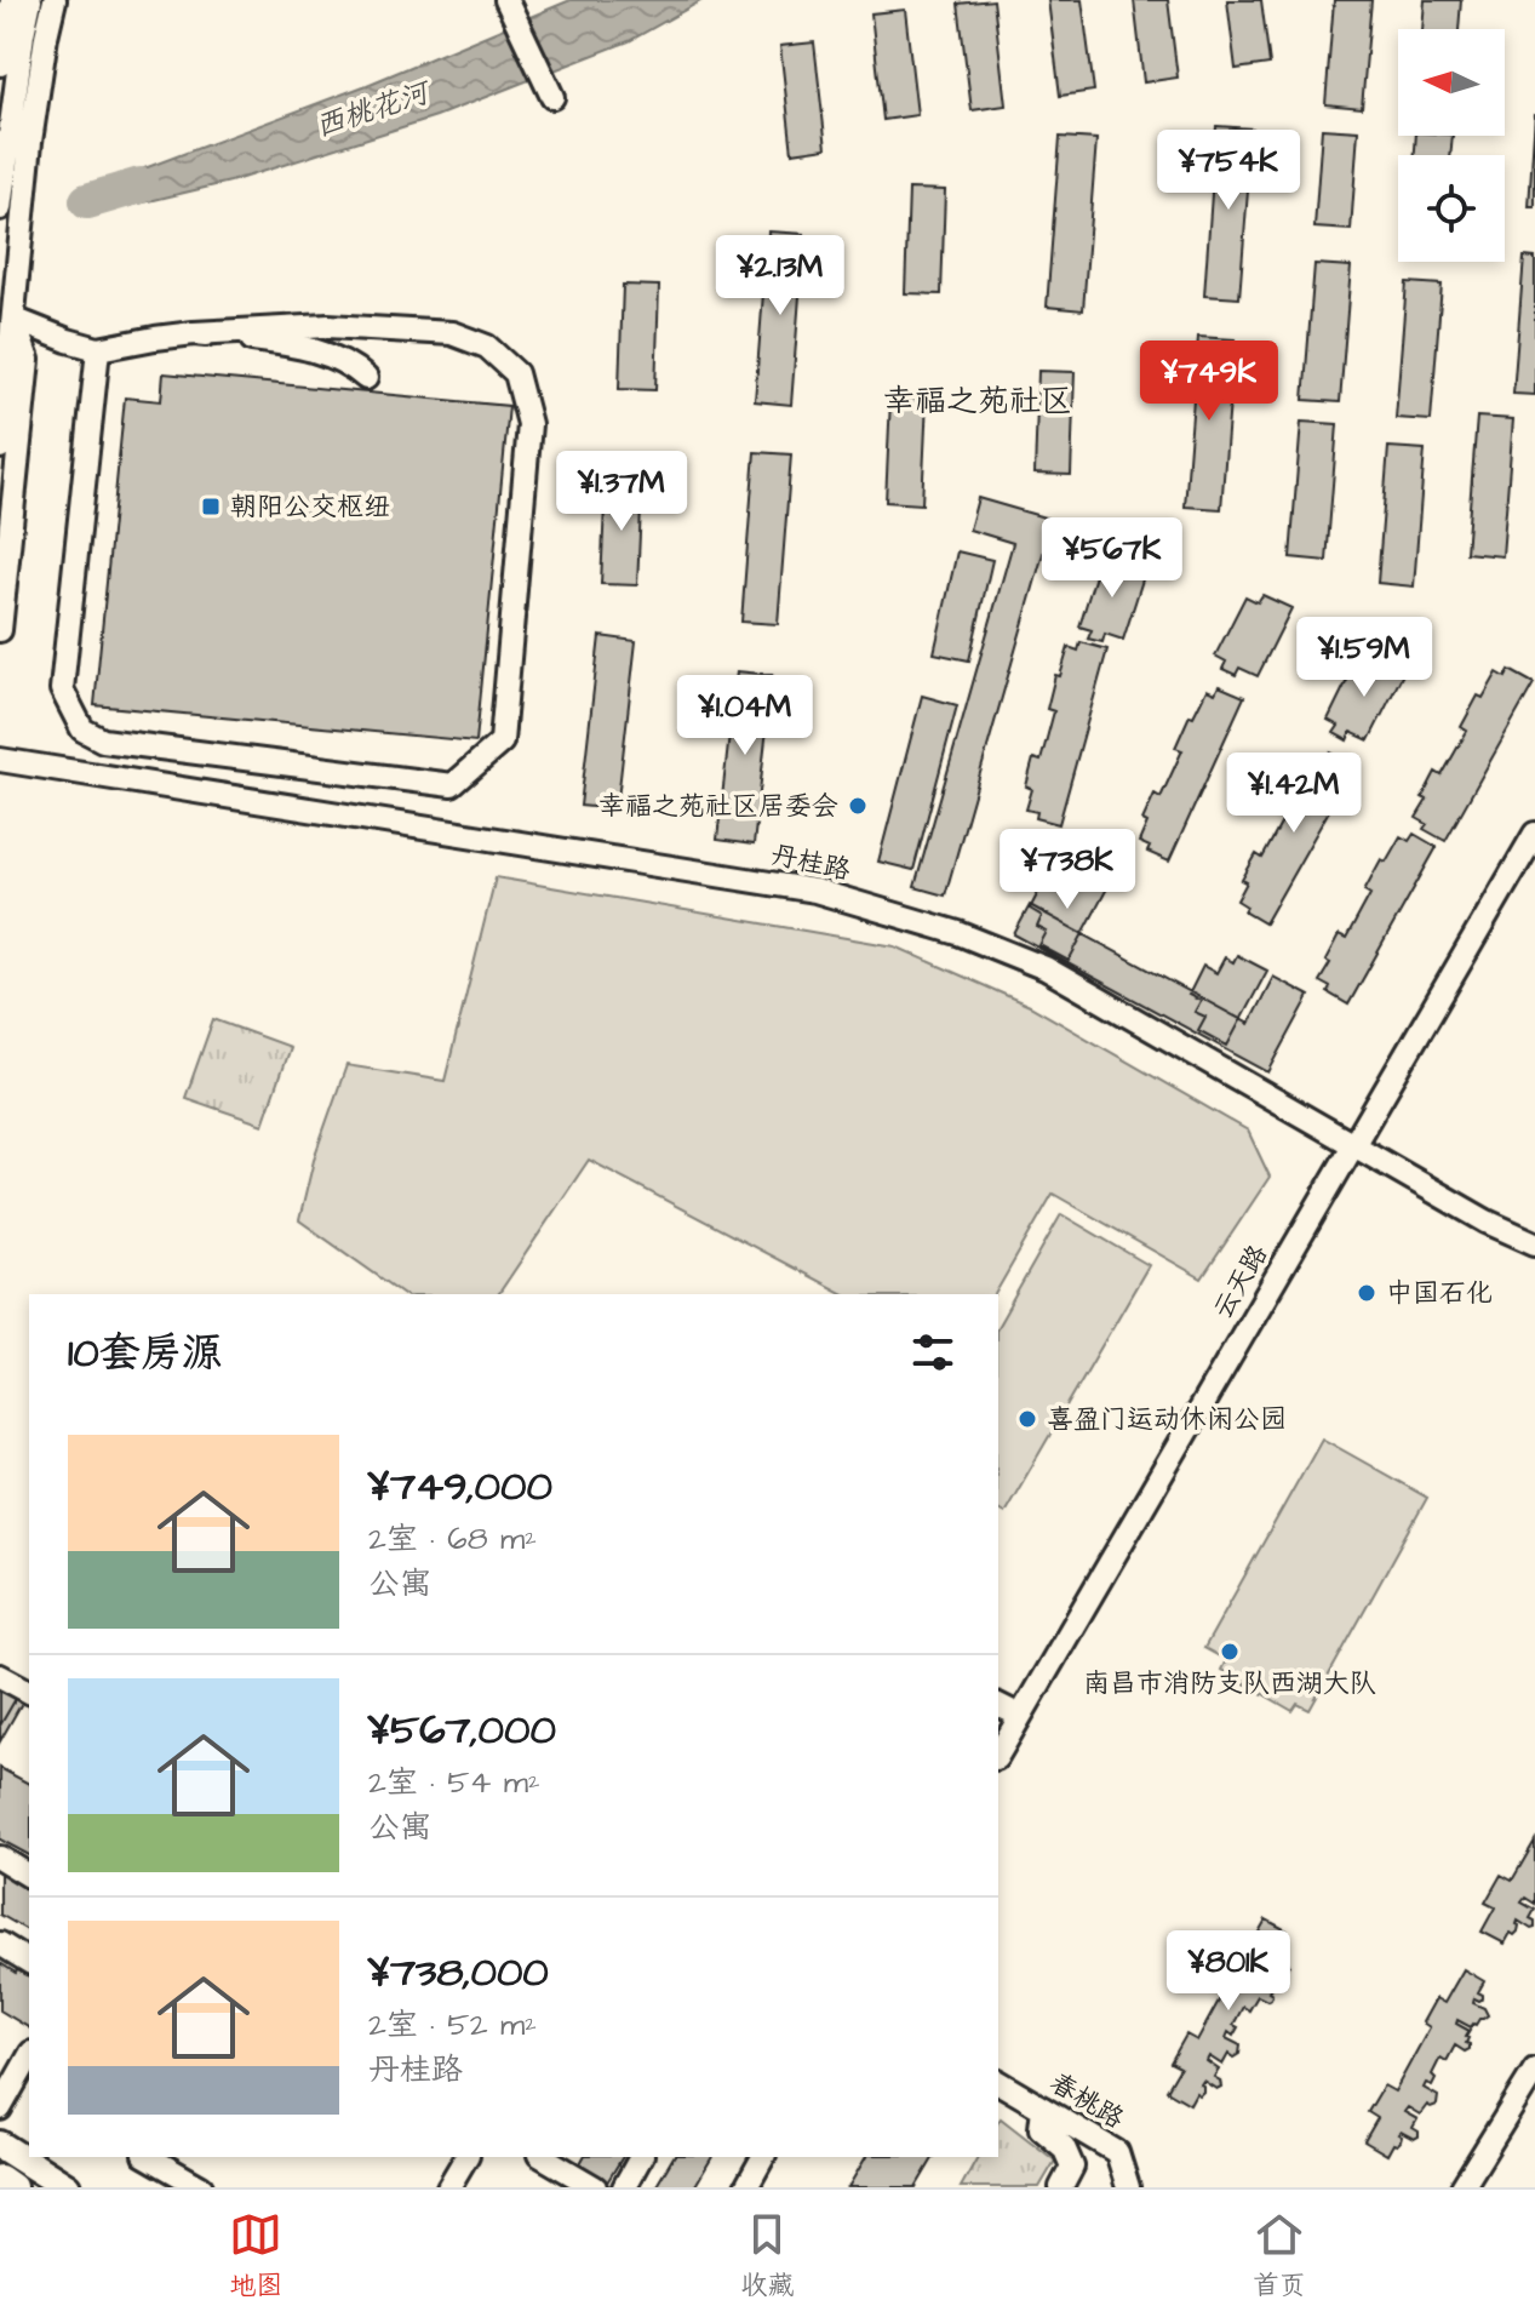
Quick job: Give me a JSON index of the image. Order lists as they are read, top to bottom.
{
  "streets": {
    "street": ["丹桂路", "云天路", "春桃路"]
  },
  "crossings": [
    ["丹桂路", "云天路"]
  ],
  "districts": ["幸福之苑社区"],
  "water": ["西桃花河"],
  "places": {
    "transit": ["朝阳公交枢纽"],
    "other": [
      "幸福之苑社区居委会",
      "中国石化",
      "喜盈门运动休闲公园",
      "南昌市消防支队西湖大队"
    ]
  },
  "north": "left",
  "page": {
    "price": [
      "¥754K",
      "¥2.13M",
      "¥749K",
      "¥1.37M",
      "¥567K",
      "¥1.59M",
      "¥1.04M",
      "¥1.42M",
      "¥738K",
      "¥801K"
    ],
    "heading": "10套房源",
    "list": [
      {
        "name": "¥749,000",
        "note": "2室 · 68 m² · 公寓"
      },
      {
        "name": "¥567,000",
        "note": "2室 · 54 m² · 公寓"
      },
      {
        "name": "¥738,000",
        "note": "2室 · 52 m² · 丹桂路"
      }
    ],
    "tabs": ["地图", "收藏", "首页"]
  }
}
